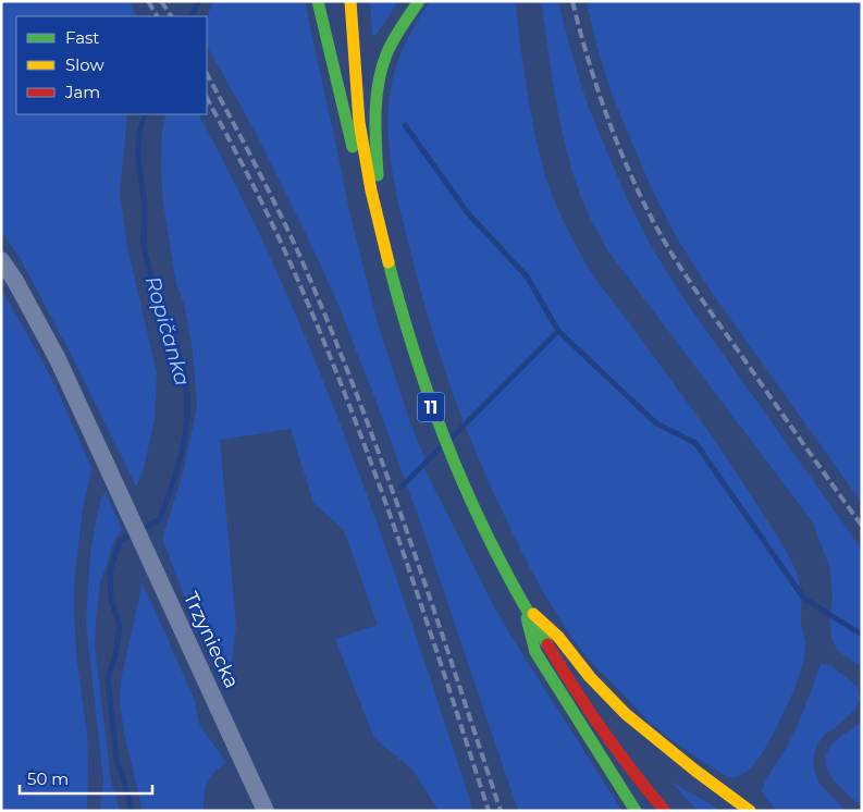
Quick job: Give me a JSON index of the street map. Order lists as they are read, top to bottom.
{
  "streets": {
    "main road": ["11"],
    "street": ["Trzyniecka"]
  },
  "water": ["Ropičanka"],
  "legend": ["Fast", "Slow", "Jam"],
  "scale_bar": "50 m"
}
